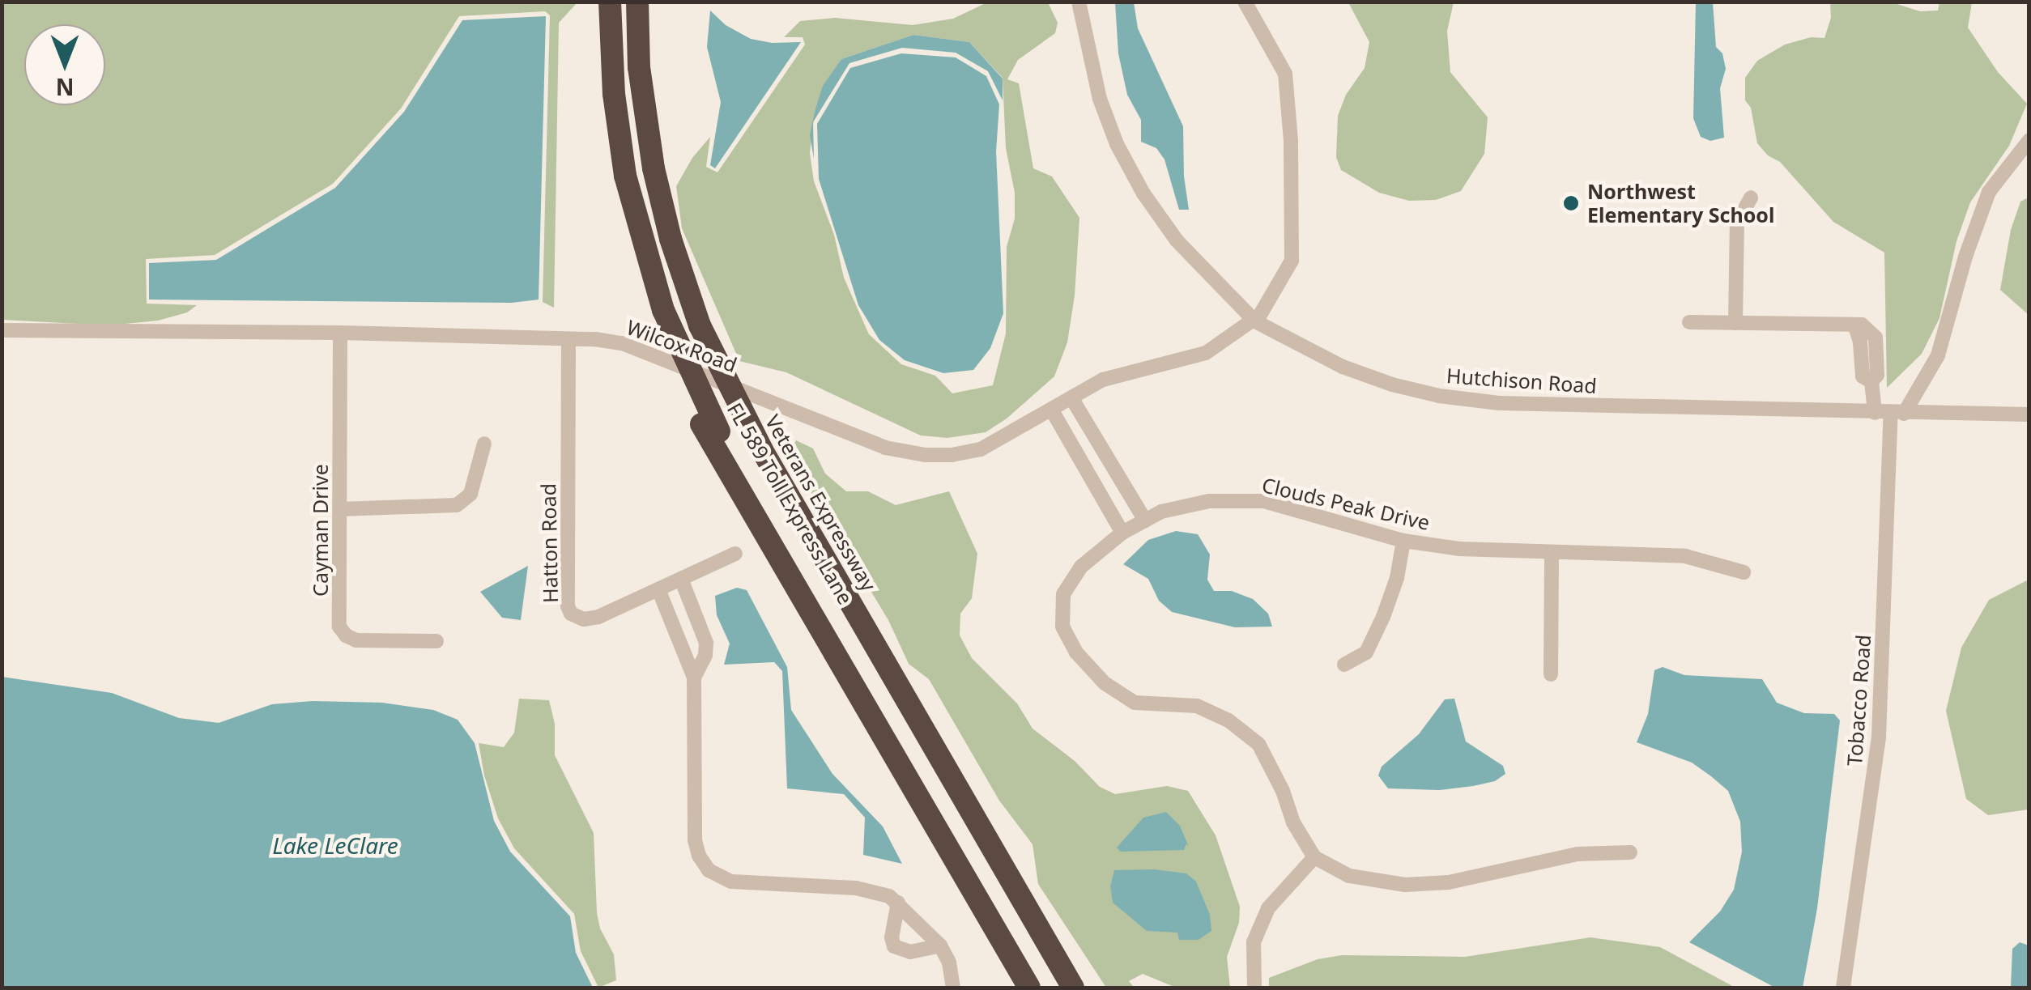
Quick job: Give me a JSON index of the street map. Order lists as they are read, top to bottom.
{
  "streets": {
    "highway": ["Veterans Expressway", "FL 589 Toll Express Lane"],
    "street": [
      "Wilcox Road",
      "Hutchison Road",
      "Clouds Peak Drive",
      "Cayman Drive",
      "Hatton Road",
      "Tobacco Road"
    ]
  },
  "crossings": [
    ["Wilcox Road", "Hutchison Road"],
    ["Wilcox Road", "Cayman Drive"],
    ["Wilcox Road", "Hatton Road"],
    ["Hutchison Road", "Tobacco Road"]
  ],
  "water": ["Lake LeClare"],
  "places": ["Northwest Elementary School"],
  "north": "bottom"
}
